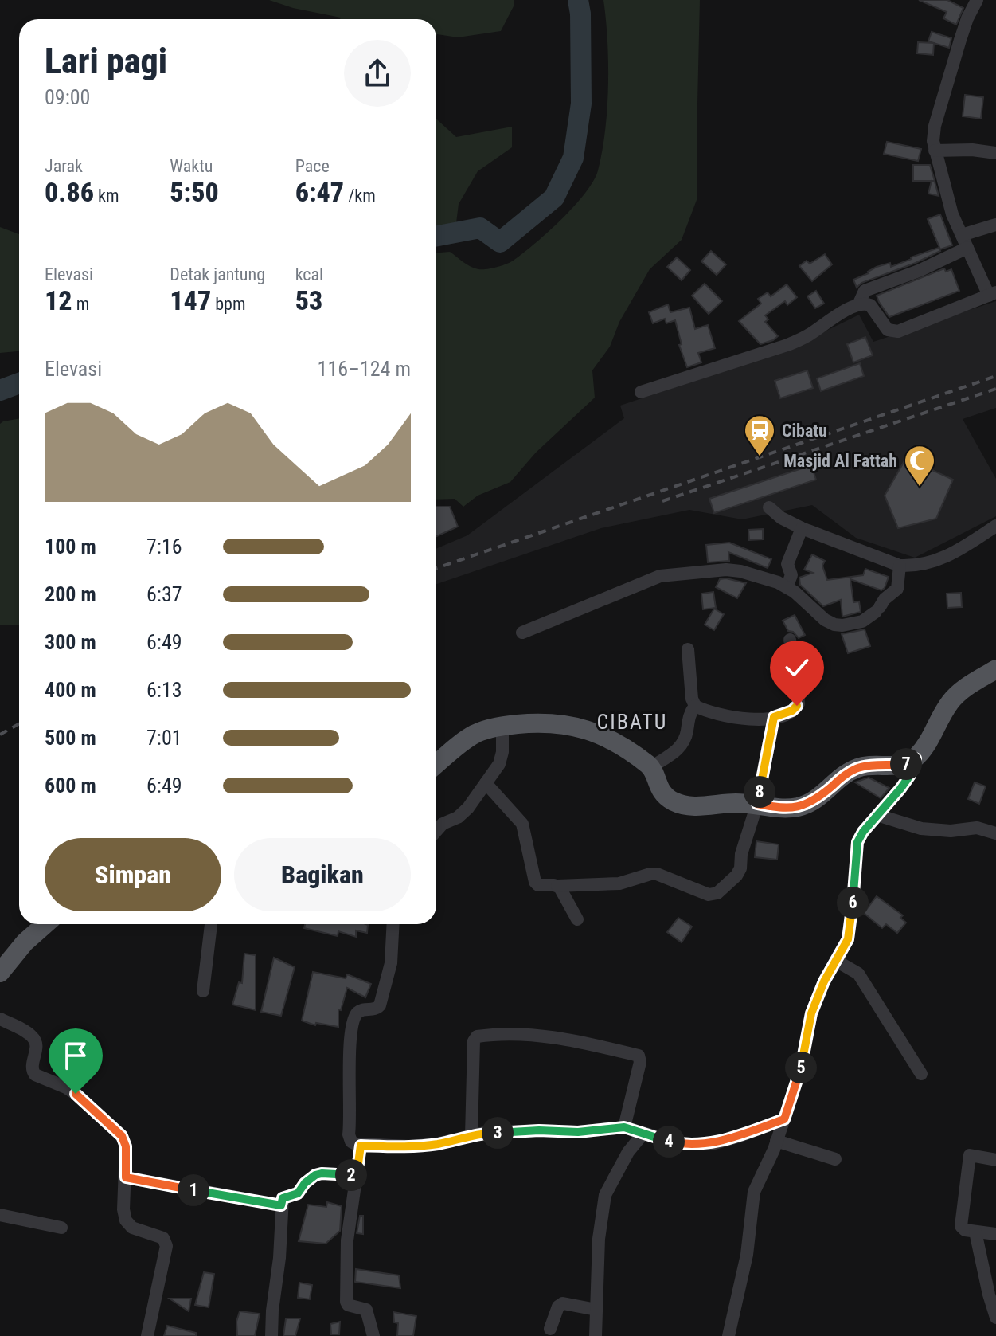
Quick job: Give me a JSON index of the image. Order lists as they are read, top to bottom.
{
  "districts": ["CIBATU"],
  "places": {
    "station": ["Cibatu"],
    "mosque": ["Masjid Al Fattah"]
  },
  "page": {
    "heading": ["Lari pagi", "09:00"],
    "stats": [
      ["Jarak", "0.86 km"],
      ["Waktu", "5:50"],
      ["Pace", "6:47 /km"],
      ["Elevasi", "12 m"],
      ["Detak jantung", "147 bpm"],
      ["kcal", "53"]
    ],
    "chart": ["Elevasi", "116–124 m"],
    "list": [
      {
        "name": "100 m",
        "note": "7:16"
      },
      {
        "name": "200 m",
        "note": "6:37"
      },
      {
        "name": "300 m",
        "note": "6:49"
      },
      {
        "name": "400 m",
        "note": "6:13"
      },
      {
        "name": "500 m",
        "note": "7:01"
      },
      {
        "name": "600 m",
        "note": "6:49"
      }
    ],
    "pins": [
      "7",
      "8",
      "6",
      "5",
      "3",
      "4",
      "2",
      "1"
    ],
    "buttons": ["Simpan", "Bagikan"]
  }
}
